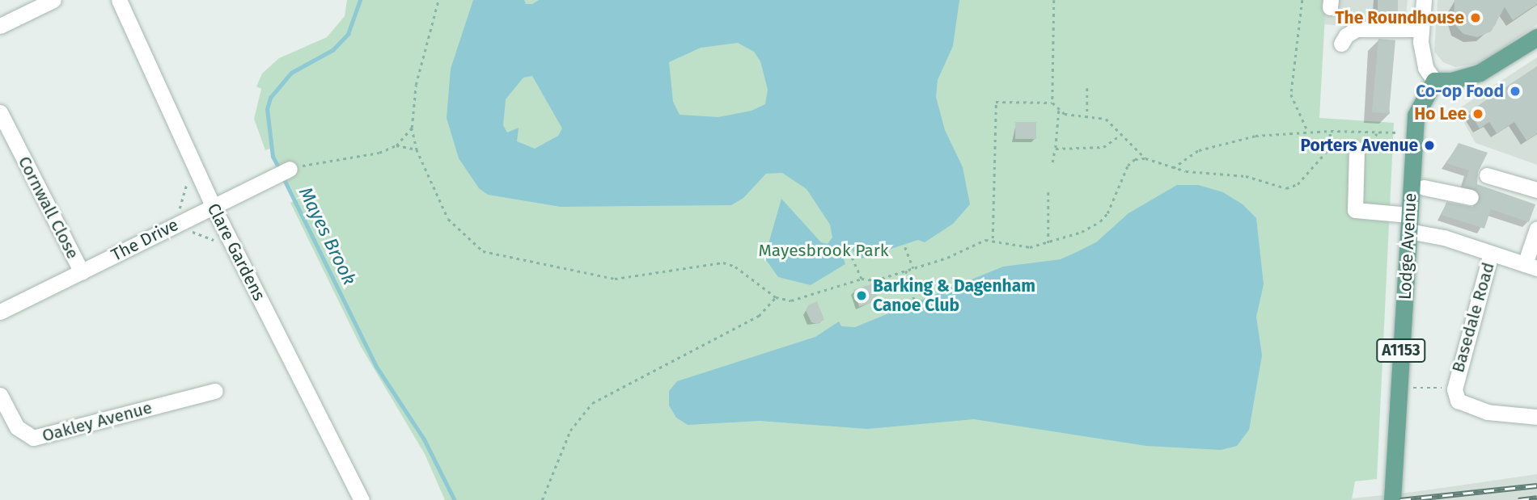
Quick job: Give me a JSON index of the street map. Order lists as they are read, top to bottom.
{
  "streets": {
    "main road": ["Lodge Avenue", "A1153"],
    "street": [
      "Cornwall Close",
      "The Drive",
      "Clare Gardens",
      "Basedale Road",
      "Oakley Avenue"
    ]
  },
  "crossings": [
    ["Cornwall Close", "The Drive"],
    ["The Drive", "Clare Gardens"]
  ],
  "water": ["Mayes Brook"],
  "parks": ["Mayesbrook Park"],
  "places": [
    "The Roundhouse",
    "Co-op Food",
    "Ho Lee",
    "Porters Avenue",
    "Barking & Dagenham Canoe Club"
  ]
}
